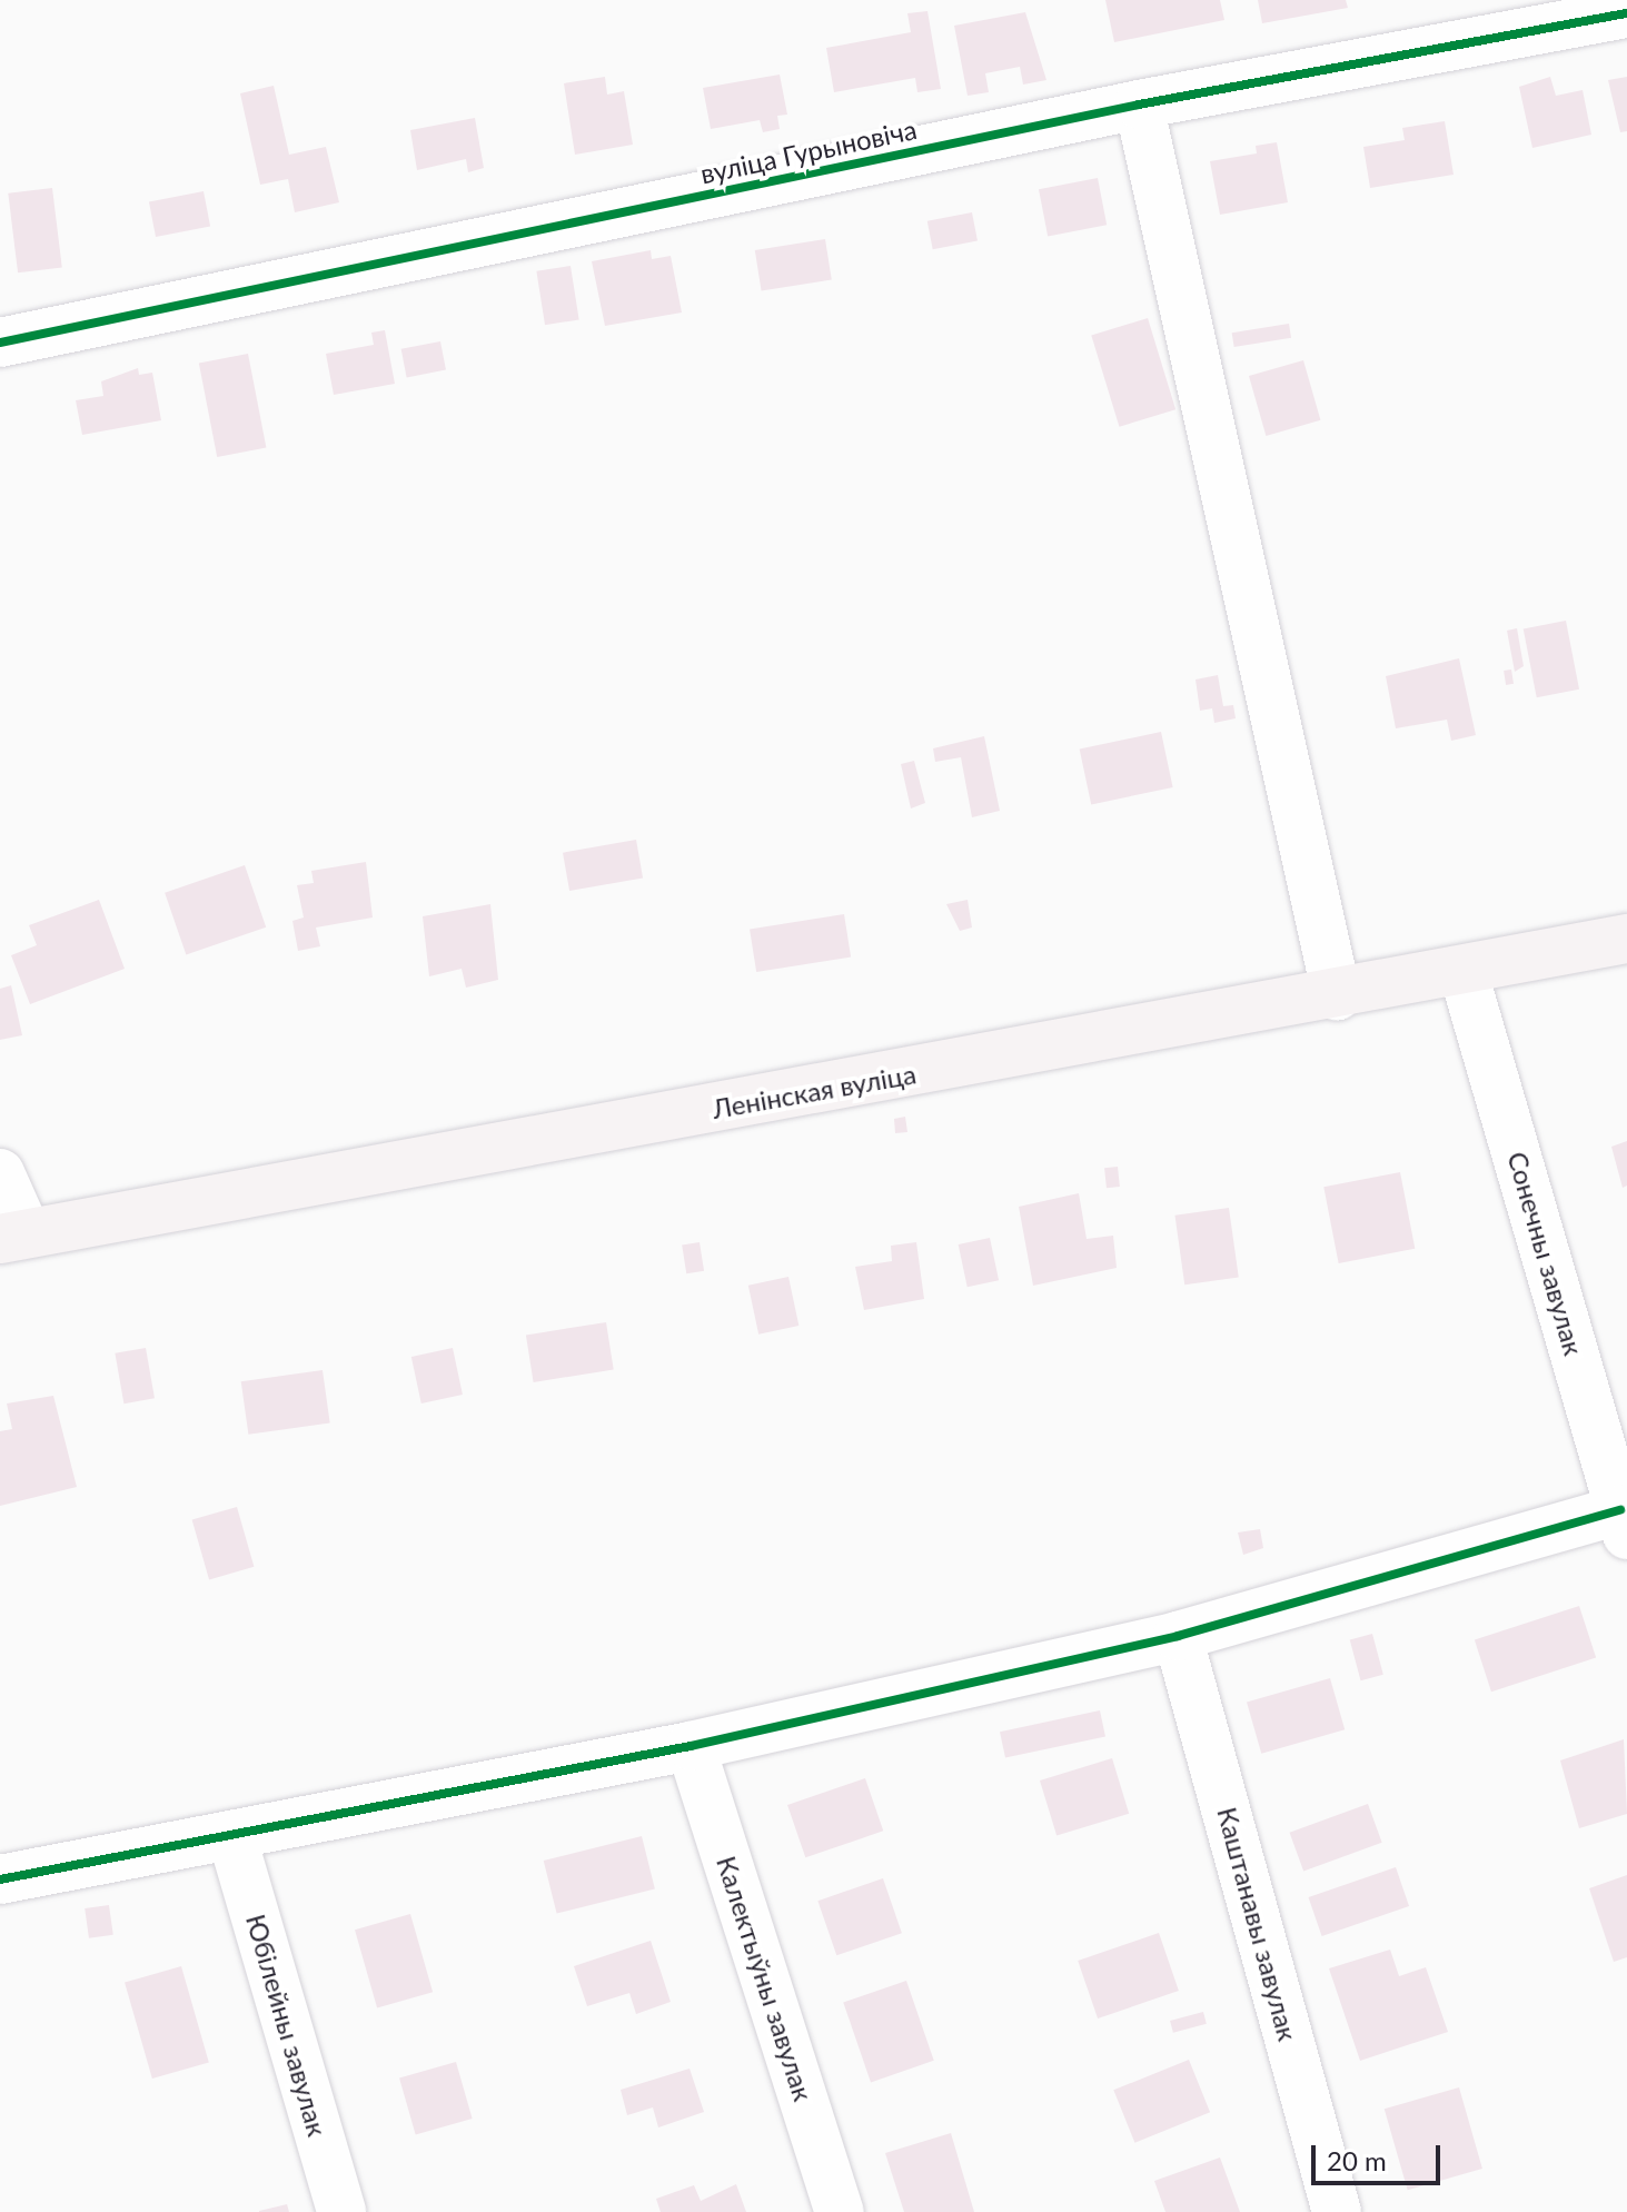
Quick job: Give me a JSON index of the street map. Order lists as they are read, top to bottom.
{
  "streets": {
    "main road": ["Ленінская вуліца"],
    "street": [
      "вуліца Гурыновіча",
      "Сонечны завулак",
      "Каштанавы завулак",
      "Калектыўны завулак",
      "Юбілейны завулак"
    ]
  },
  "crossings": [
    ["Ленінская вуліца", "Сонечны завулак"]
  ],
  "scale_bar": "20 m"
}
